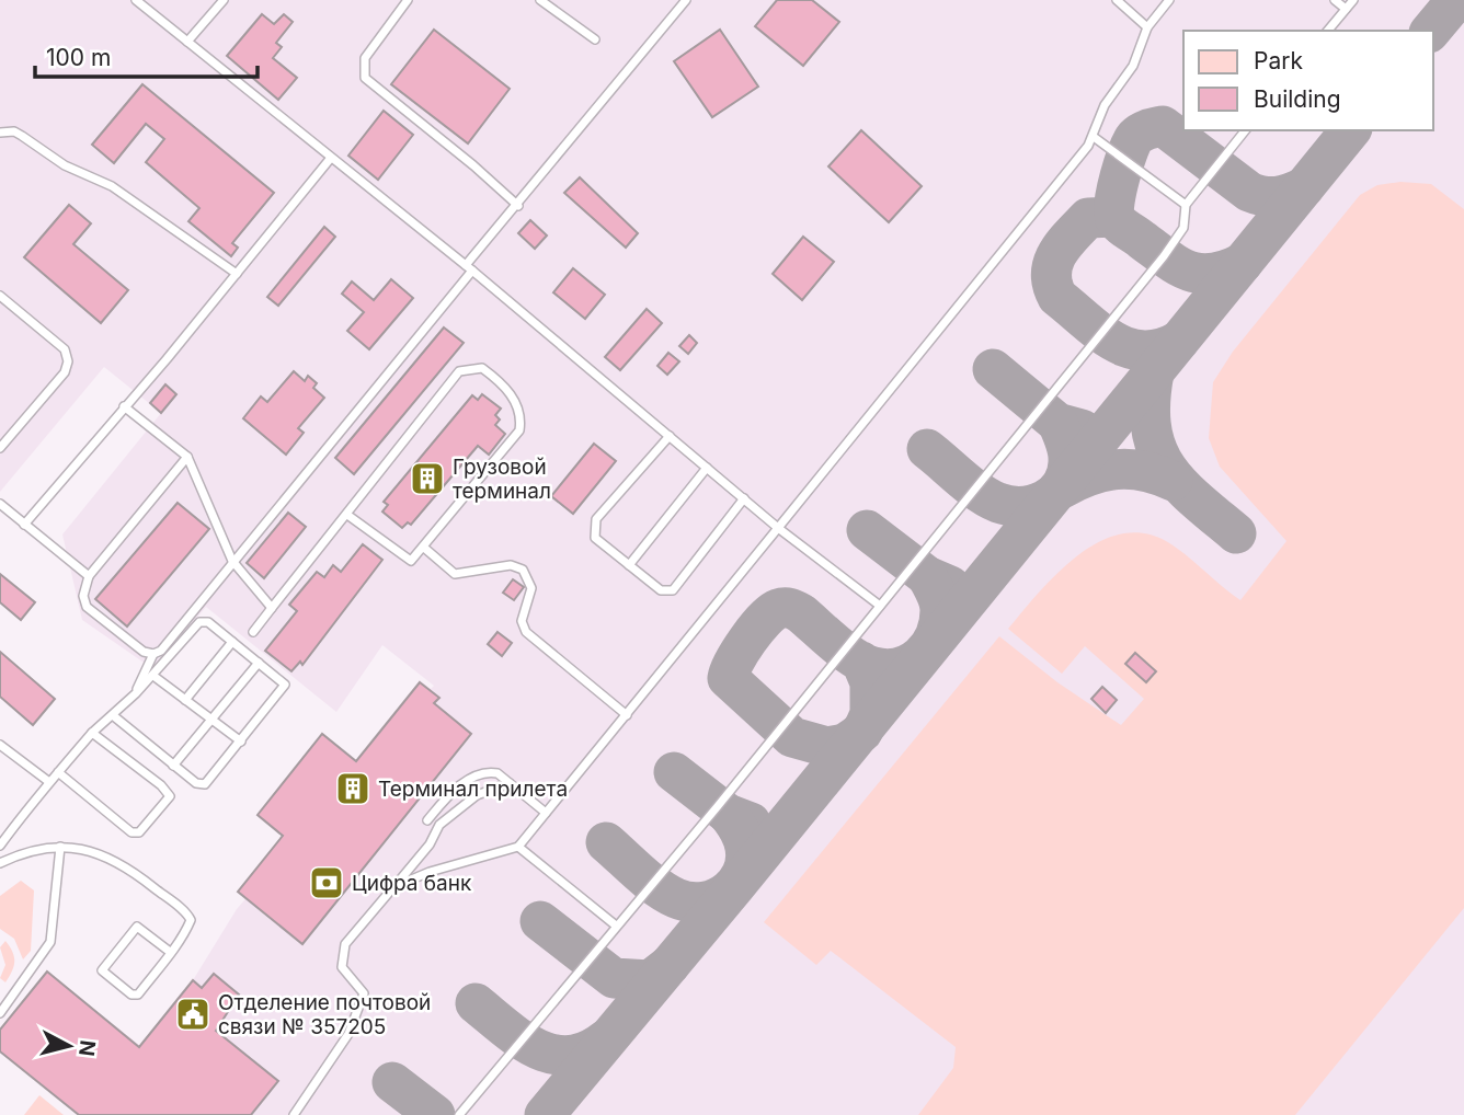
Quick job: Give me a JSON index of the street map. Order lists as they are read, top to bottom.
{
  "places": {
    "building": ["Грузовой терминал", "Терминал прилета"],
    "bank": ["Цифра банк"],
    "public building": ["Отделение почтовой связи № 357205"]
  },
  "legend": ["Park", "Building"],
  "scale_bar": "100 m",
  "north": "right"
}
